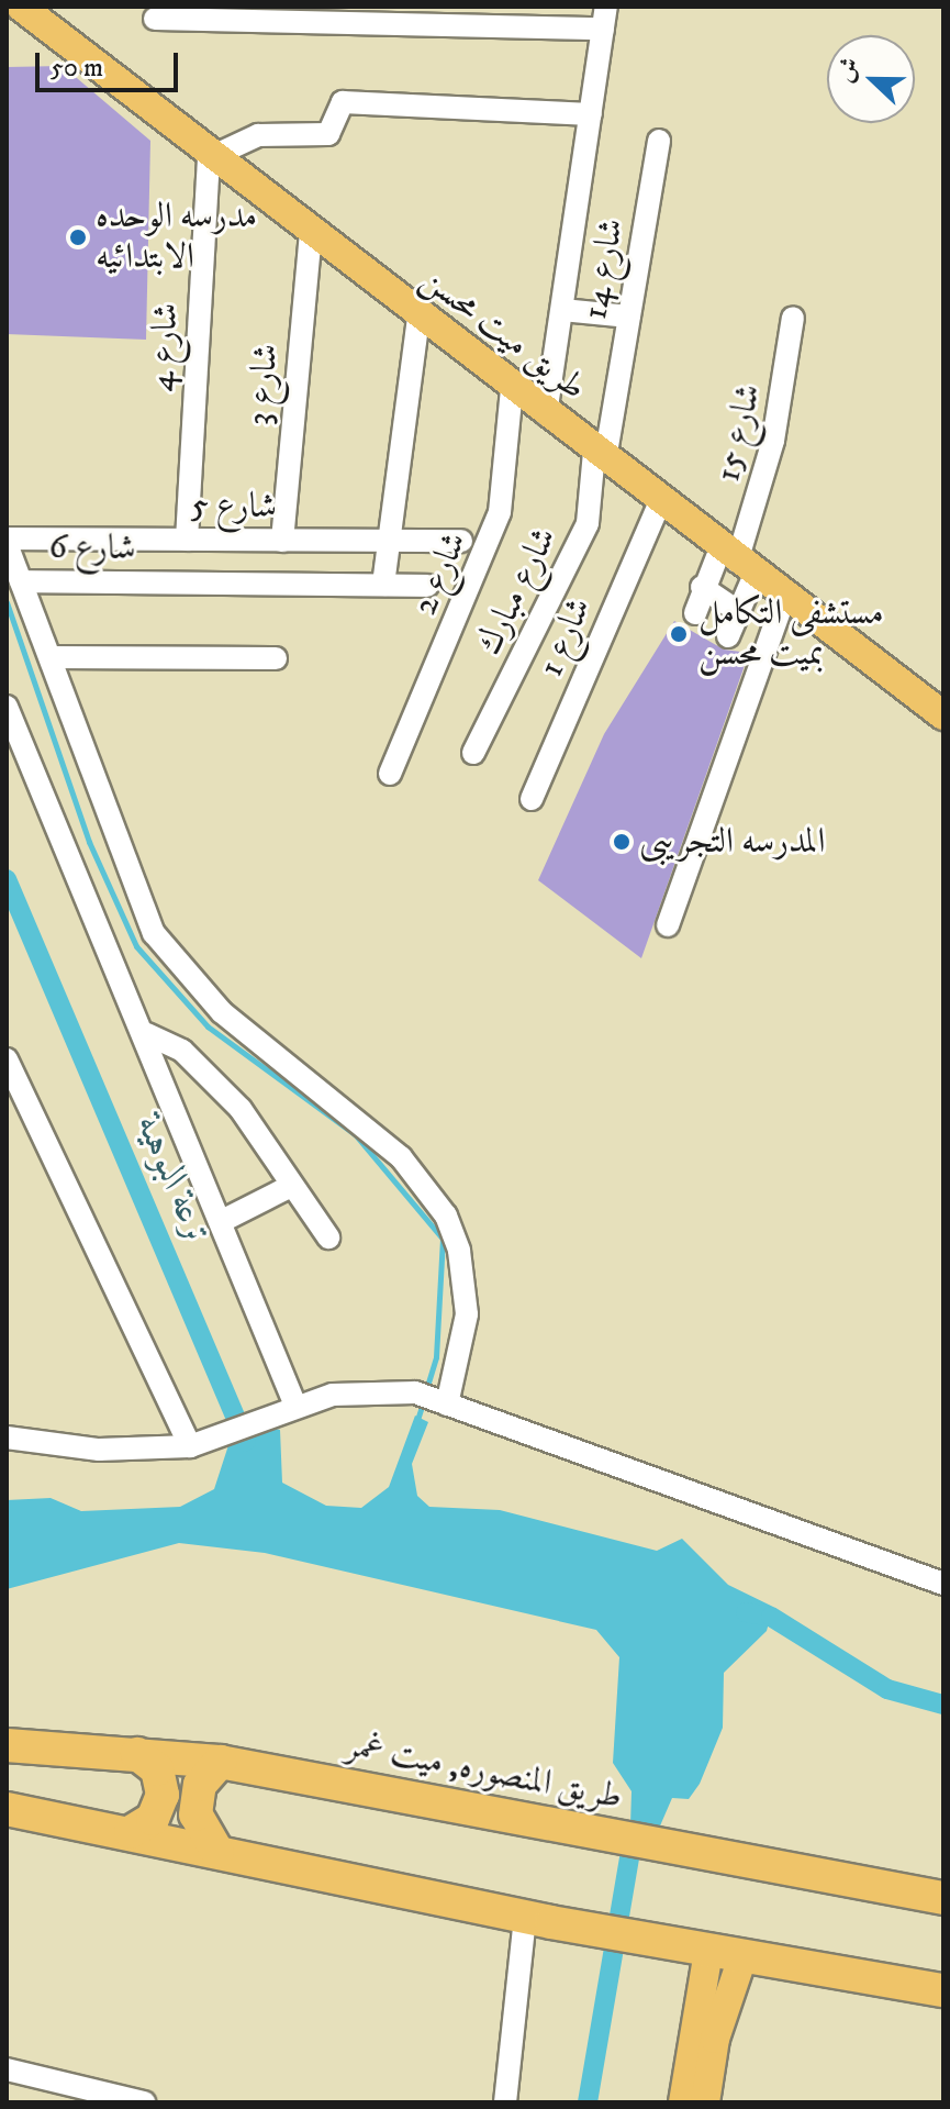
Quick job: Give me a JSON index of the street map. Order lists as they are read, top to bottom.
{
  "streets": {
    "highway": ["طريق المنصوره, ميت غمر"],
    "main road": ["طريق ميت محسن"],
    "street": [
      "شارع 14",
      "شارع 4",
      "شارع 3",
      "شارع 15",
      "شارع 5",
      "شارع 6",
      "شارع 2",
      "شارع مبارك",
      "شارع 1"
    ]
  },
  "crossings": [
    ["شارع 14", "طريق ميت محسن"],
    ["شارع 14", "شارع مبارك"],
    ["طريق ميت محسن", "شارع 4"],
    ["طريق ميت محسن", "شارع 3"],
    ["طريق ميت محسن", "شارع 15"],
    ["طريق ميت محسن", "شارع 2"],
    ["طريق ميت محسن", "شارع مبارك"],
    ["طريق ميت محسن", "شارع 1"],
    ["شارع 4", "شارع 5"],
    ["شارع 3", "شارع 5"]
  ],
  "water": ["ترعة البوهية"],
  "places": ["مدرسه الوحده الابتدائيه", "مستشفى التكامل بميت محسن", "المدرسه التجريبى"],
  "scale_bar": "50 m",
  "north": "left"
}
